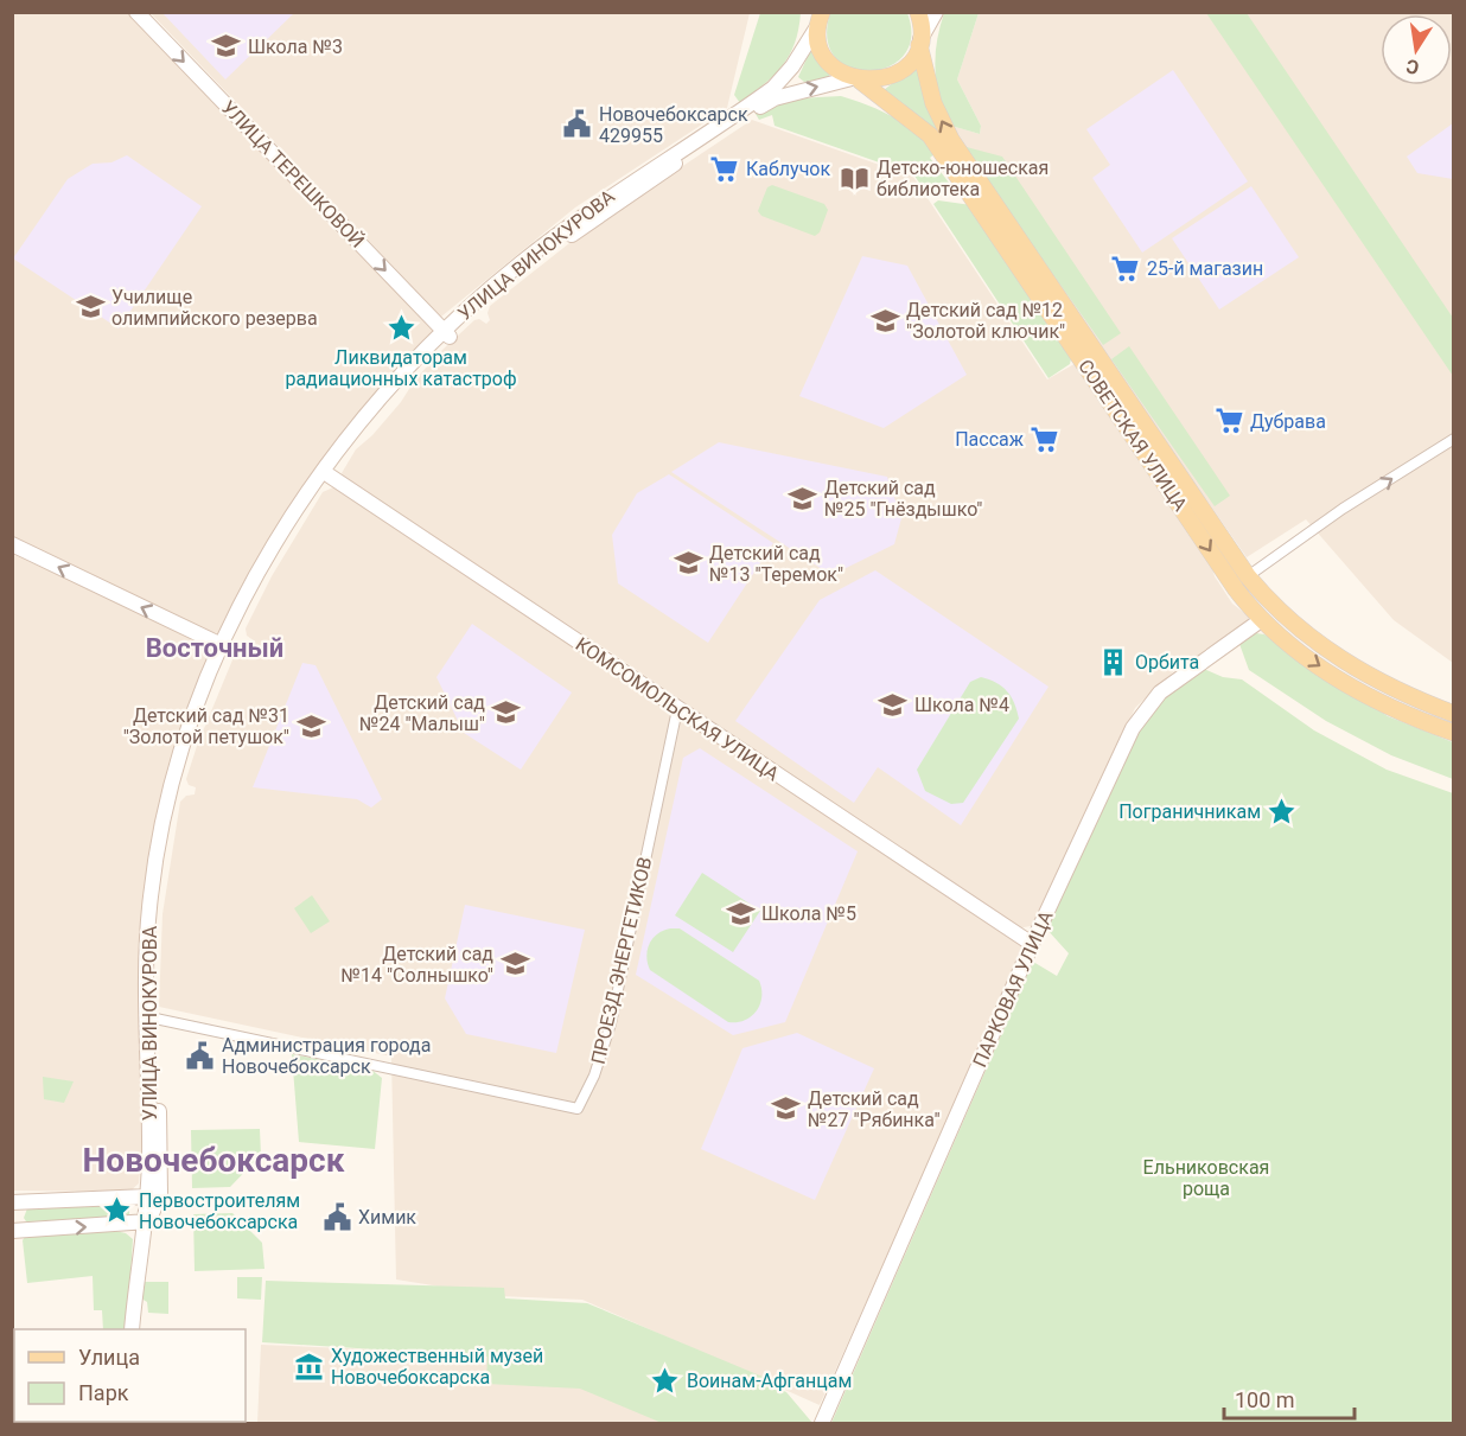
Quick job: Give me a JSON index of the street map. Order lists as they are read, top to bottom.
{
  "streets": {
    "main road": ["СОВЕТСКАЯ УЛИЦА", "ПАРКОВАЯ УЛИЦА"],
    "street": [
      "УЛИЦА ТЕРЕШКОВОЙ",
      "УЛИЦА ВИНОКУРОВА",
      "КОМСОМОЛЬСКАЯ УЛИЦА",
      "ПРОЕЗД ЭНЕРГЕТИКОВ"
    ]
  },
  "crossings": [
    ["УЛИЦА ТЕРЕШКОВОЙ", "УЛИЦА ВИНОКУРОВА"],
    ["УЛИЦА ВИНОКУРОВА", "СОВЕТСКАЯ УЛИЦА"],
    ["УЛИЦА ВИНОКУРОВА", "КОМСОМОЛЬСКАЯ УЛИЦА"],
    ["УЛИЦА ВИНОКУРОВА", "ПРОЕЗД ЭНЕРГЕТИКОВ"],
    ["СОВЕТСКАЯ УЛИЦА", "ПАРКОВАЯ УЛИЦА"],
    ["КОМСОМОЛЬСКАЯ УЛИЦА", "ПРОЕЗД ЭНЕРГЕТИКОВ"],
    ["КОМСОМОЛЬСКАЯ УЛИЦА", "ПАРКОВАЯ УЛИЦА"]
  ],
  "one_way": ["УЛИЦА ТЕРЕШКОВОЙ"],
  "districts": ["Восточный", "Новочебоксарск"],
  "parks": ["Ельниковская роща"],
  "places": {
    "school or university": [
      "Школа №3",
      "Училище олимпийского резерва",
      "Детский сад №12 \"Золотой ключик\"",
      "Детский сад №25 \"Гнёздышко\"",
      "Детский сад №13 \"Теремок\"",
      "Школа №4",
      "Детский сад №24 \"Малыш\"",
      "Детский сад №31 \"Золотой петушок\"",
      "Школа №5",
      "Детский сад №14 \"Солнышко\"",
      "Детский сад №27 \"Рябинка\""
    ],
    "public building": ["Новочебоксарск 429955", "Администрация города Новочебоксарск", "Химик"],
    "supermarket": [
      "Каблучок",
      "25-й магазин",
      "Дубрава",
      "Пассаж"
    ],
    "library": ["Детско-юношеская библиотека"],
    "place": [
      "Ликвидаторам радиационных катастроф",
      "Пограничникам",
      "Первостроителям Новочебоксарска",
      "Воинам-Афганцам"
    ],
    "building": ["Орбита"],
    "museum": ["Художественный музей Новочебоксарска"]
  },
  "legend": ["Улица", "Парк"],
  "scale_bar": "100 m",
  "north": "bottom"
}
